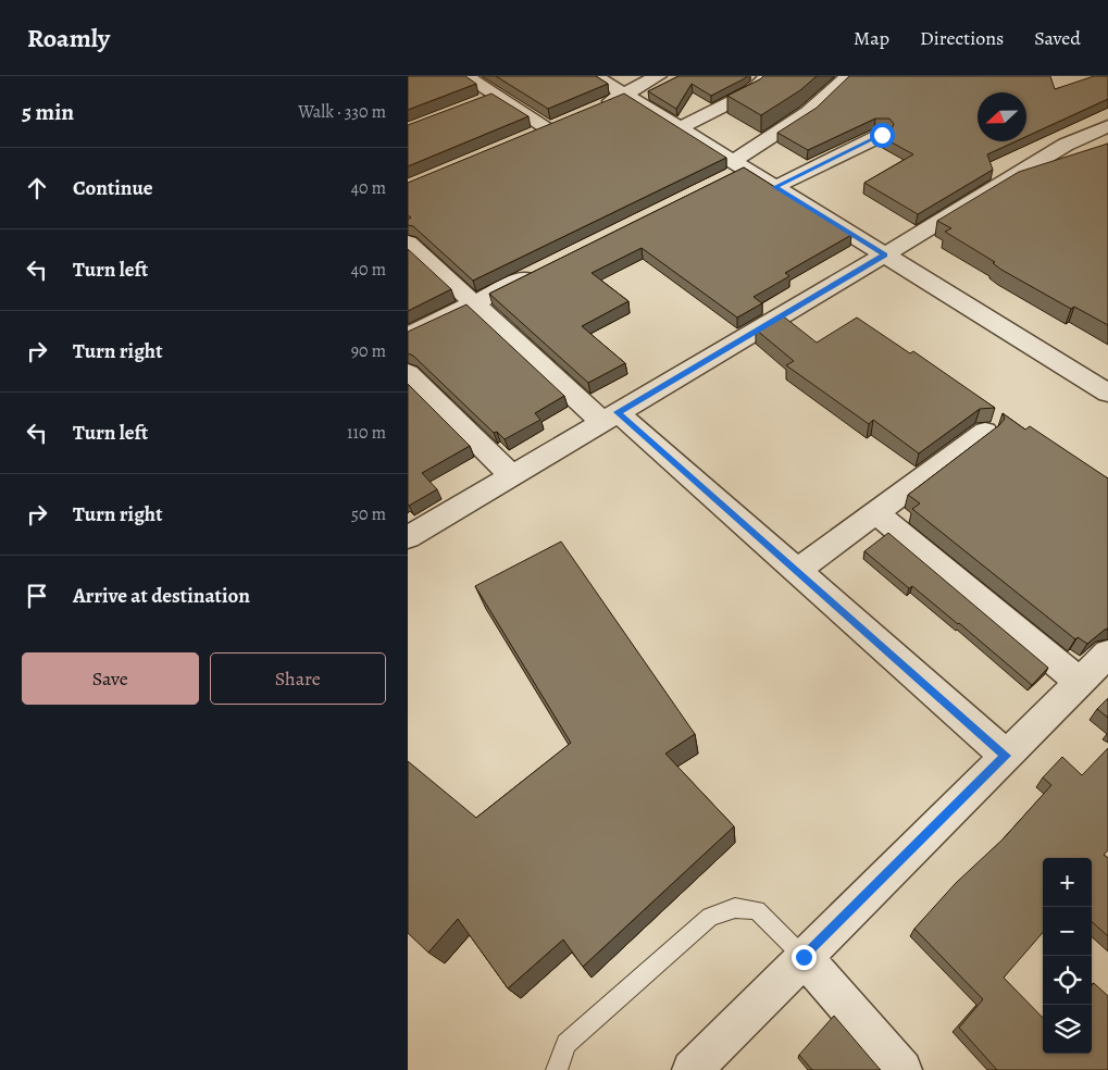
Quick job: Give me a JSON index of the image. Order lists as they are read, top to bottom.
{
  "north": "left",
  "page": {
    "header": "Roamly",
    "nav": ["Map", "Directions", "Saved"],
    "heading": ["5 min", "Walk · 330 m"],
    "list": [
      ["Continue", "40 m"],
      ["Turn left", "40 m"],
      ["Turn right", "90 m"],
      ["Turn left", "110 m"],
      ["Turn right", "50 m"],
      "Arrive at destination"
    ],
    "buttons": ["Save", "Share"],
    "map_buttons": ["+", "−"]
  }
}
